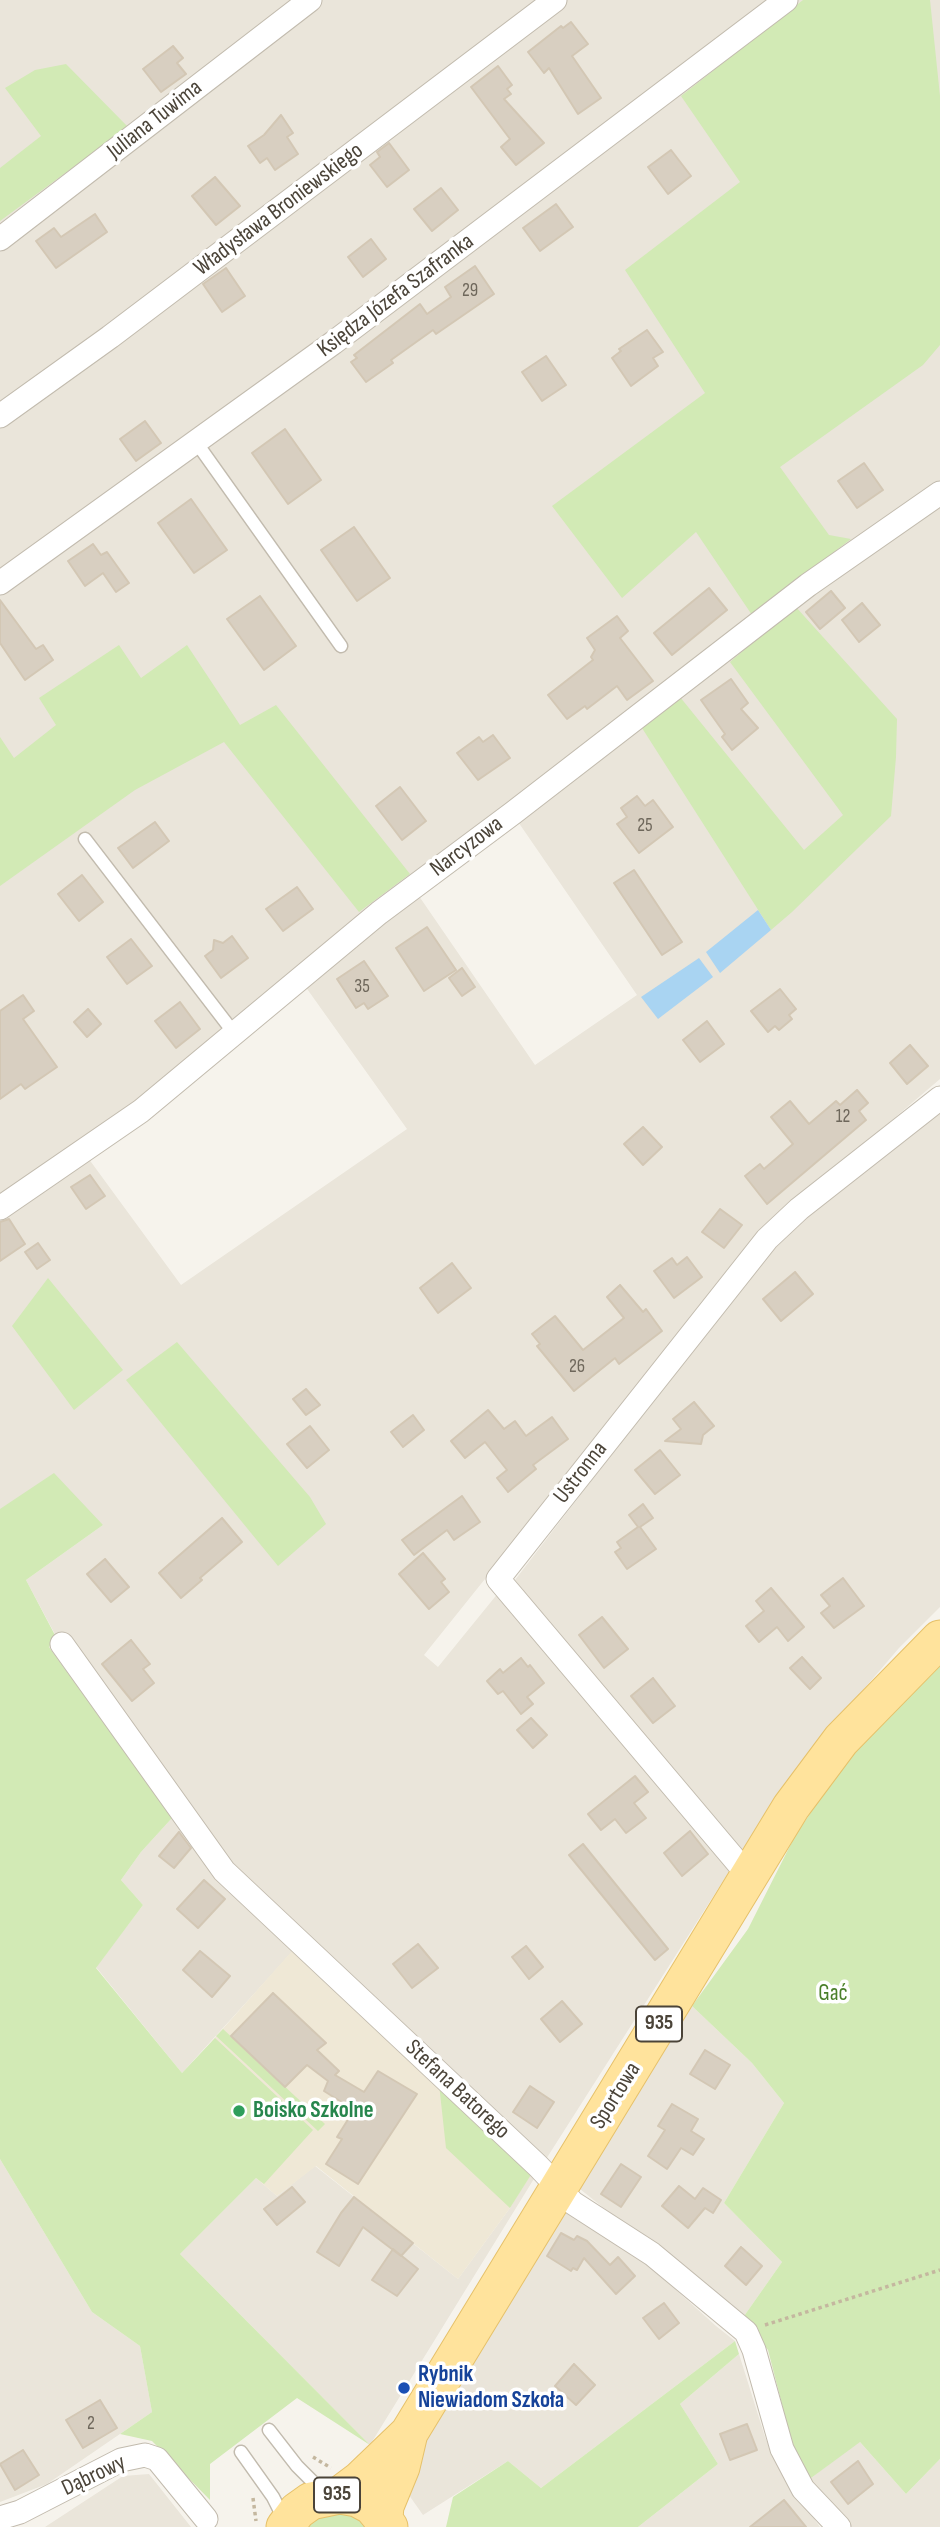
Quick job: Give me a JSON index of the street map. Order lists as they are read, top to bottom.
{
  "streets": {
    "main road": ["935", "Sportowa"],
    "street": [
      "Juliana Tuwima",
      "Władysława Broniewskiego",
      "Księdza Józefa Szafranka",
      "Narcyzowa",
      "Ustronna",
      "Stefana Batorego",
      "Dąbrowy"
    ]
  },
  "crossings": [
    ["Ustronna", "Sportowa"],
    ["935", "Sportowa"],
    ["Stefana Batorego", "Sportowa"]
  ],
  "parks": ["Gać"],
  "places": ["Boisko Szkolne", "Rybnik Niewiadom Szkoła"],
  "house_numbers": [
    "29",
    "25",
    "35",
    "12",
    "26",
    "2"
  ]
}
